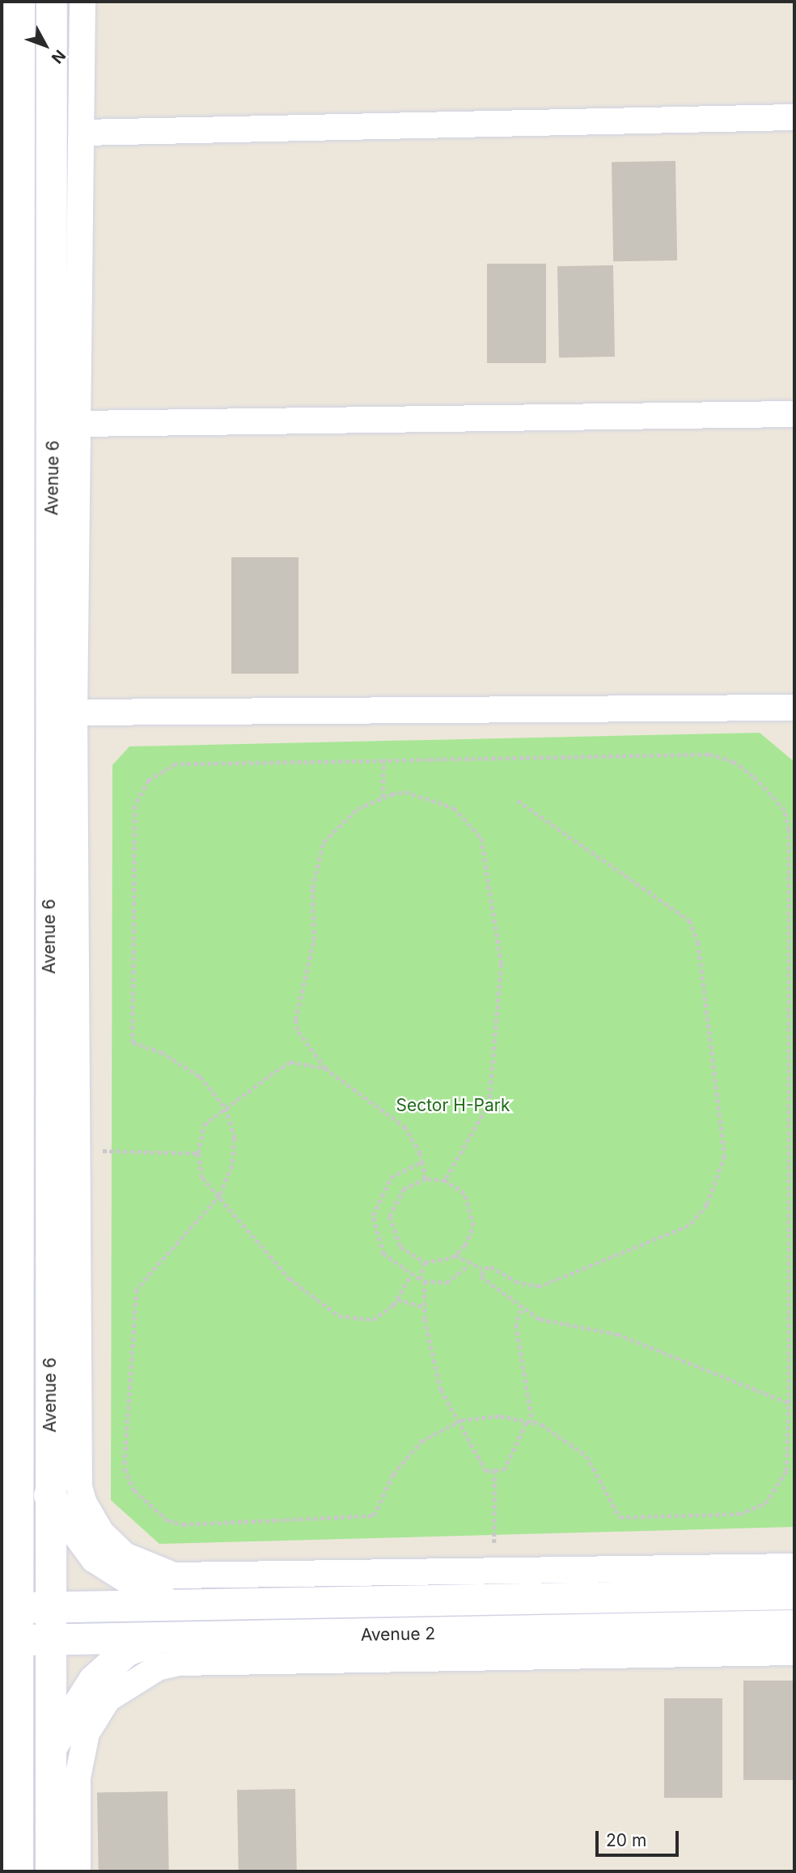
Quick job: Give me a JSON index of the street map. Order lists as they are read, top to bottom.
{
  "streets": {
    "main road": ["Avenue 6", "Avenue 2"]
  },
  "crossings": [
    ["Avenue 6", "Avenue 2"]
  ],
  "parks": ["Sector H-Park"],
  "scale_bar": "20 m",
  "north": "bottom right"
}
